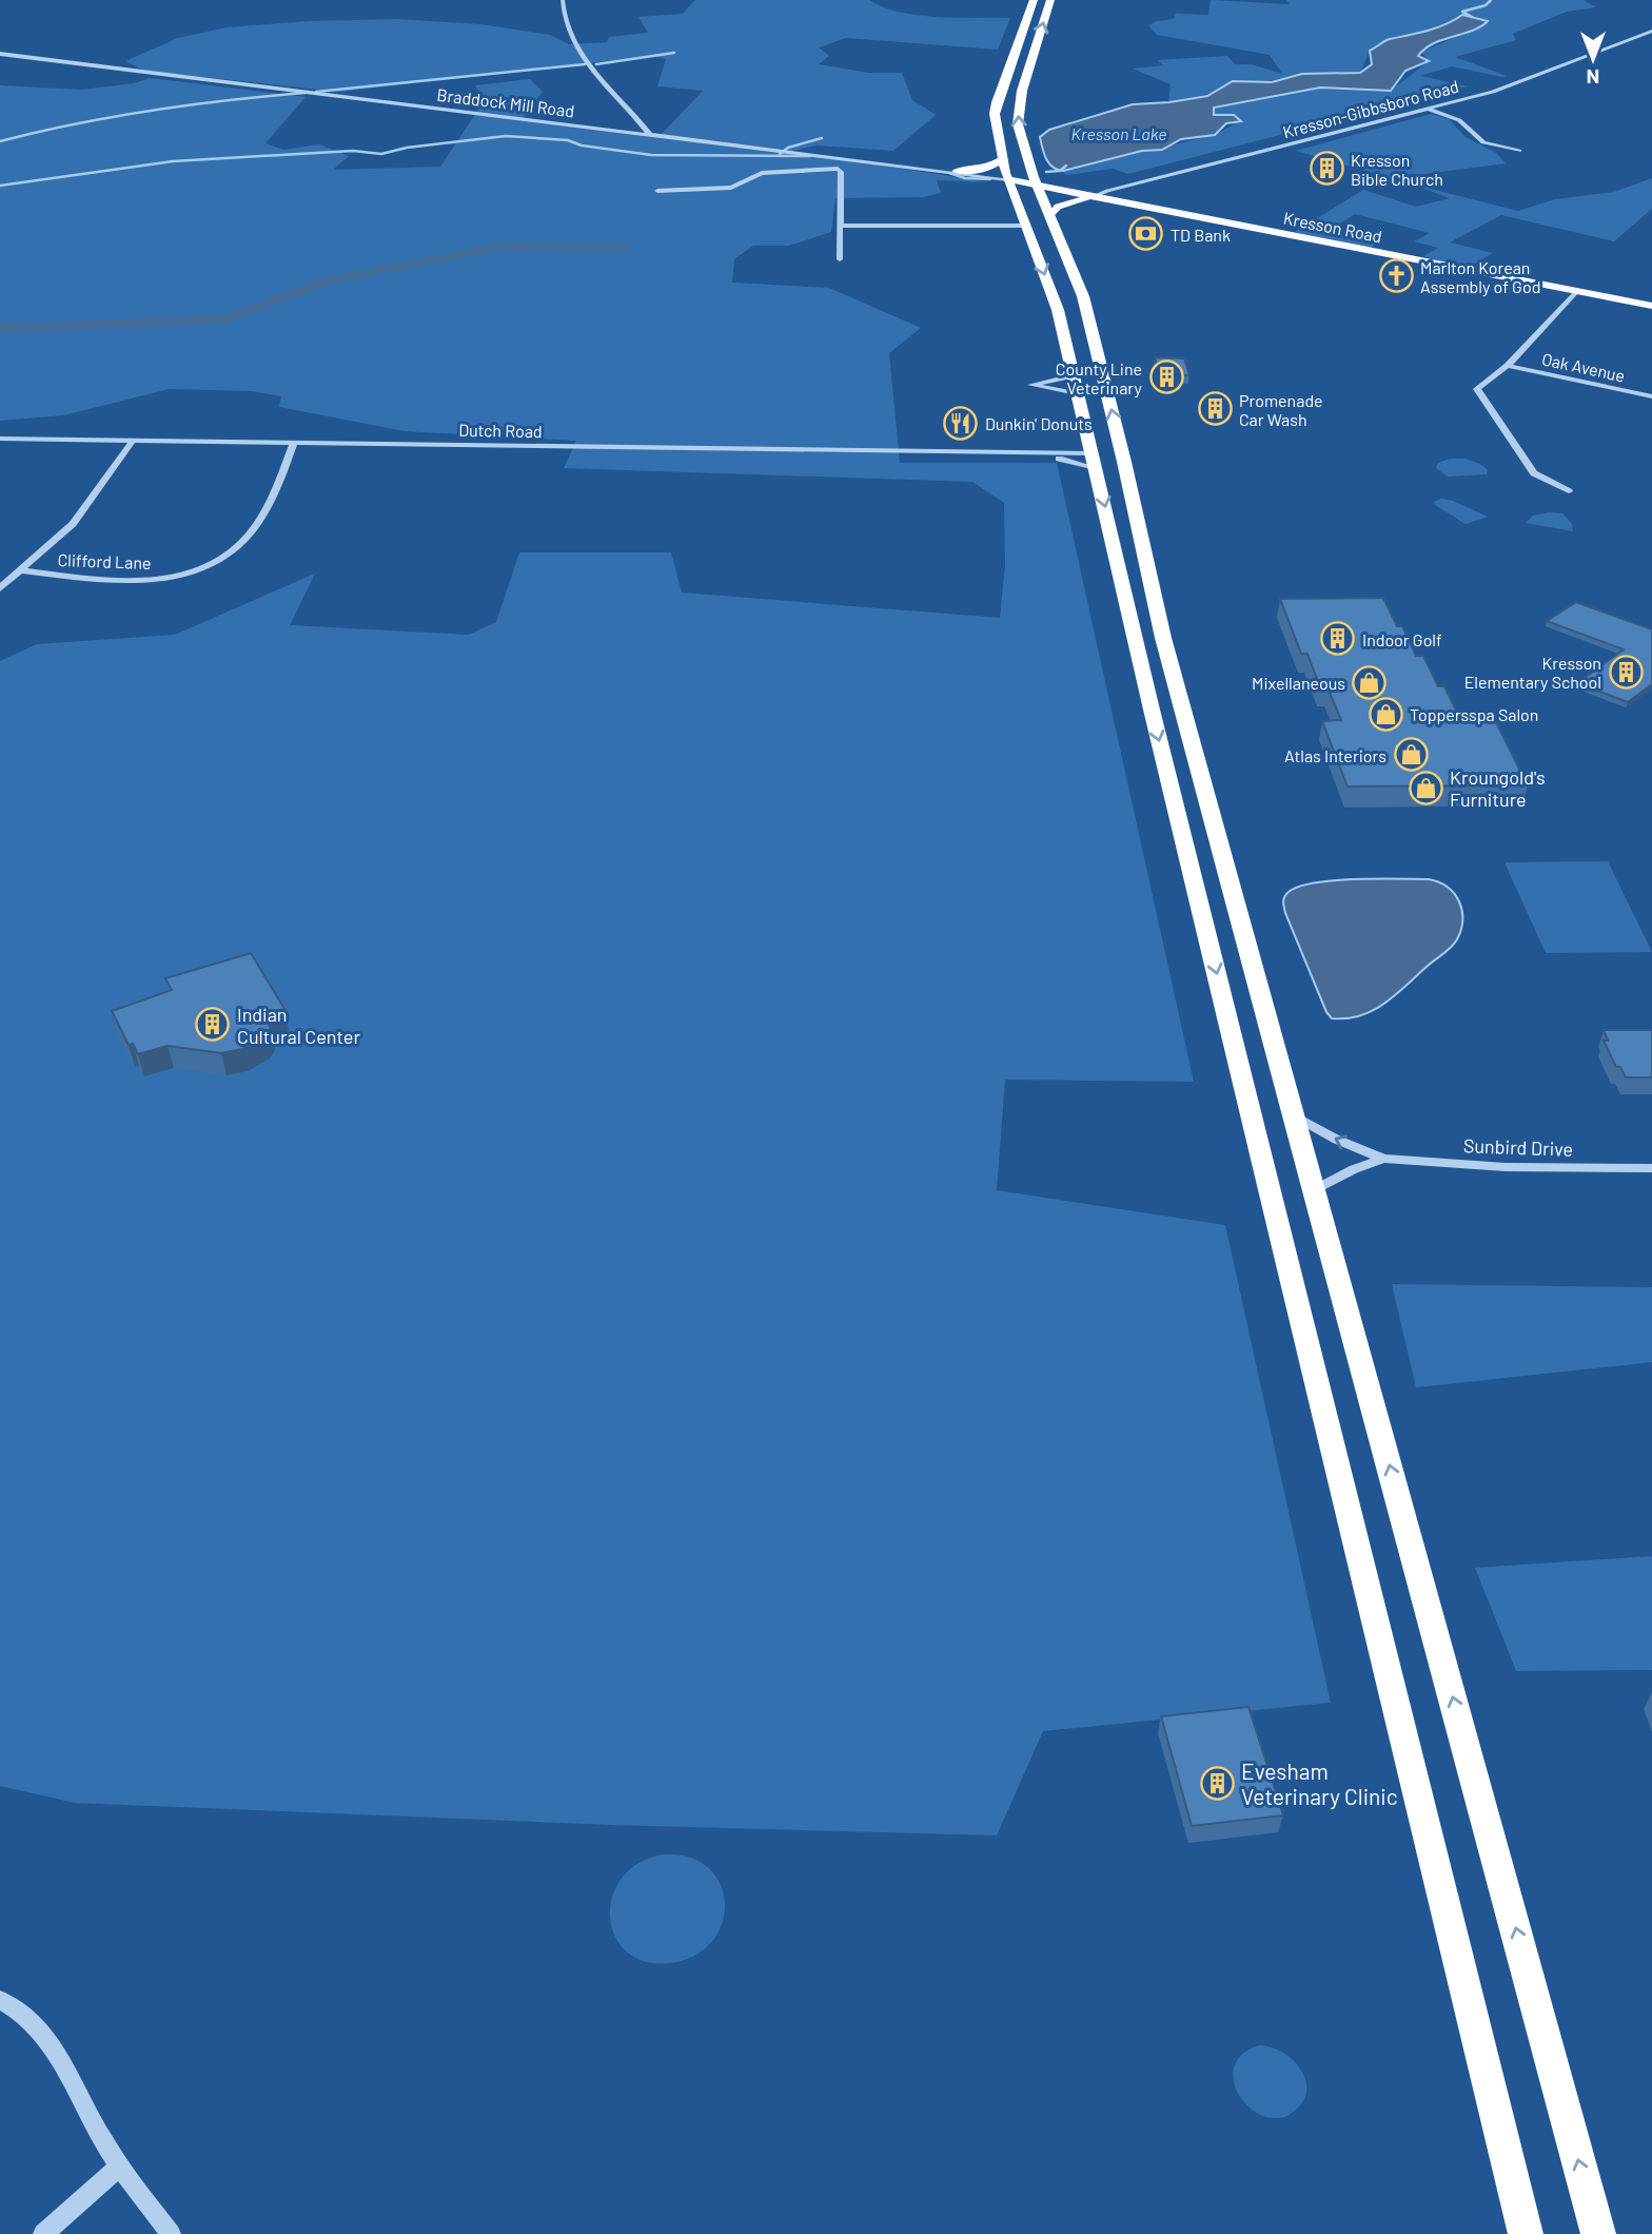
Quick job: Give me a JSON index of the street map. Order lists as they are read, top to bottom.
{
  "streets": {
    "main road": ["Kresson Road"],
    "street": [
      "Braddock Mill Road",
      "Kresson-Gibbsboro Road",
      "Oak Avenue",
      "Dutch Road",
      "Clifford Lane",
      "Sunbird Drive"
    ]
  },
  "crossings": [
    ["Braddock Mill Road", "Kresson Road"],
    ["Kresson-Gibbsboro Road", "Kresson Road"],
    ["Dutch Road", "Clifford Lane"]
  ],
  "water": ["Kresson Lake"],
  "places": {
    "building": [
      "Kresson Bible Church",
      "County Line Veterinary",
      "Promenade Car Wash",
      "Indoor Golf",
      "Kresson Elementary School",
      "Indian Cultural Center",
      "Evesham Veterinary Clinic"
    ],
    "bank": ["TD Bank"],
    "church": ["Marlton Korean Assembly of God"],
    "restaurant": ["Dunkin' Donuts"],
    "shop": [
      "Mixellaneous",
      "Toppersspa Salon",
      "Atlas Interiors",
      "Kroungold's Furniture"
    ]
  },
  "north": "bottom"
}
